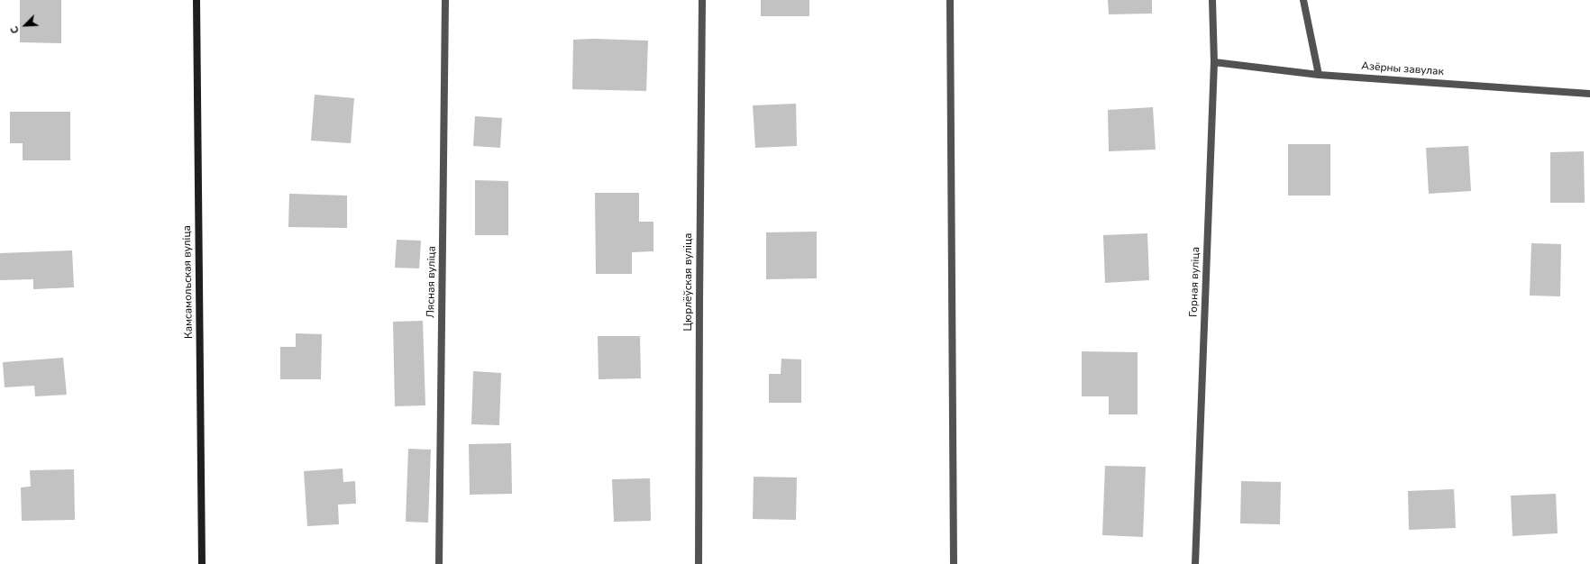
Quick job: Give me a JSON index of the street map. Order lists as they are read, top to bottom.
{
  "streets": {
    "street": [
      "Азёрны завулак",
      "Камсамольская вуліца",
      "Лясная вуліца",
      "Цюрлёўская вуліца",
      "Горная вуліца"
    ]
  },
  "crossings": [
    ["Азёрны завулак", "Горная вуліца"]
  ],
  "north": "bottom left"
}
